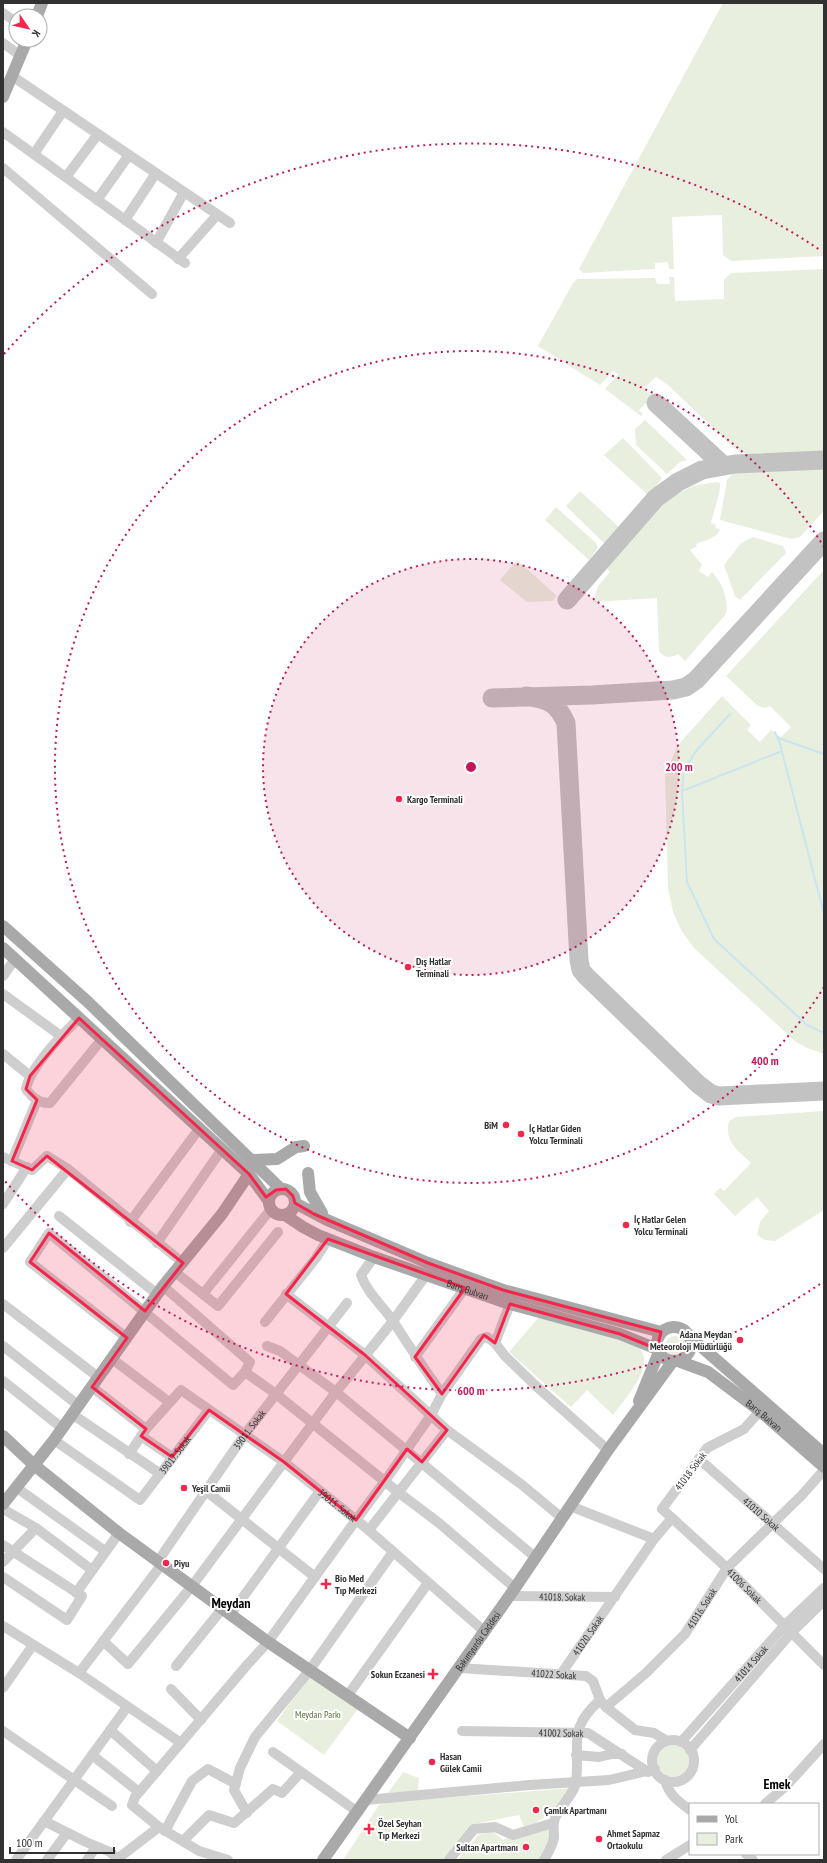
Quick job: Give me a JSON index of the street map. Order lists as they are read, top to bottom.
{
  "streets": {
    "main road": ["Barış Bulvarı", "Bakımyurdu Caddesi"],
    "street": [
      "39011. Sokak",
      "39017. Sokak",
      "41018 Sokak",
      "39015. Sokak",
      "41010 Sokak",
      "41006 Sokak",
      "41018. Sokak",
      "41016. Sokak",
      "41020. Sokak",
      "41014 Sokak",
      "41022 Sokak",
      "41002 Sokak"
    ]
  },
  "crossings": [
    ["Barış Bulvarı", "41018 Sokak"],
    ["Barış Bulvarı", "41016. Sokak"],
    ["Barış Bulvarı", "Bakımyurdu Caddesi"],
    ["39011. Sokak", "39015. Sokak"],
    ["39017. Sokak", "39015. Sokak"],
    ["41018 Sokak", "41010 Sokak"],
    ["41018 Sokak", "41006 Sokak"],
    ["39015. Sokak", "Bakımyurdu Caddesi"],
    ["41010 Sokak", "41016. Sokak"],
    ["41006 Sokak", "41016. Sokak"],
    ["41006 Sokak", "41014 Sokak"],
    ["41018. Sokak", "41020. Sokak"],
    ["41018. Sokak", "Bakımyurdu Caddesi"],
    ["41016. Sokak", "41022 Sokak"],
    ["41016. Sokak", "41002 Sokak"],
    ["41020. Sokak", "41022 Sokak"],
    ["Bakımyurdu Caddesi", "41022 Sokak"],
    ["41014 Sokak", "41002 Sokak"]
  ],
  "districts": ["Meydan", "Emek"],
  "parks": ["Meydan Parkı"],
  "places": {
    "other": [
      "Kargo Terminali",
      "Dış Hatlar Terminali",
      "BiM",
      "İç Hatlar Giden Yolcu Terminali",
      "İç Hatlar Gelen Yolcu Terminali",
      "Adana Meydan Meteoroloji Müdürlüğü",
      "Yeşil Camii",
      "Piyu",
      "Hasan Gülek Camii",
      "Çamlık Apartmanı",
      "Ahmet Sapmaz Ortaokulu",
      "Sultan Apartmanı"
    ],
    "health": ["Bio Med Tıp Merkezi", "Sokun Eczanesi", "Özel Seyhan Tıp Merkezi"]
  },
  "legend": ["Yol", "Park"],
  "scale_bar": "100 m",
  "north": "bottom right",
  "rings": ["200 m", "400 m", "600 m"]
}
